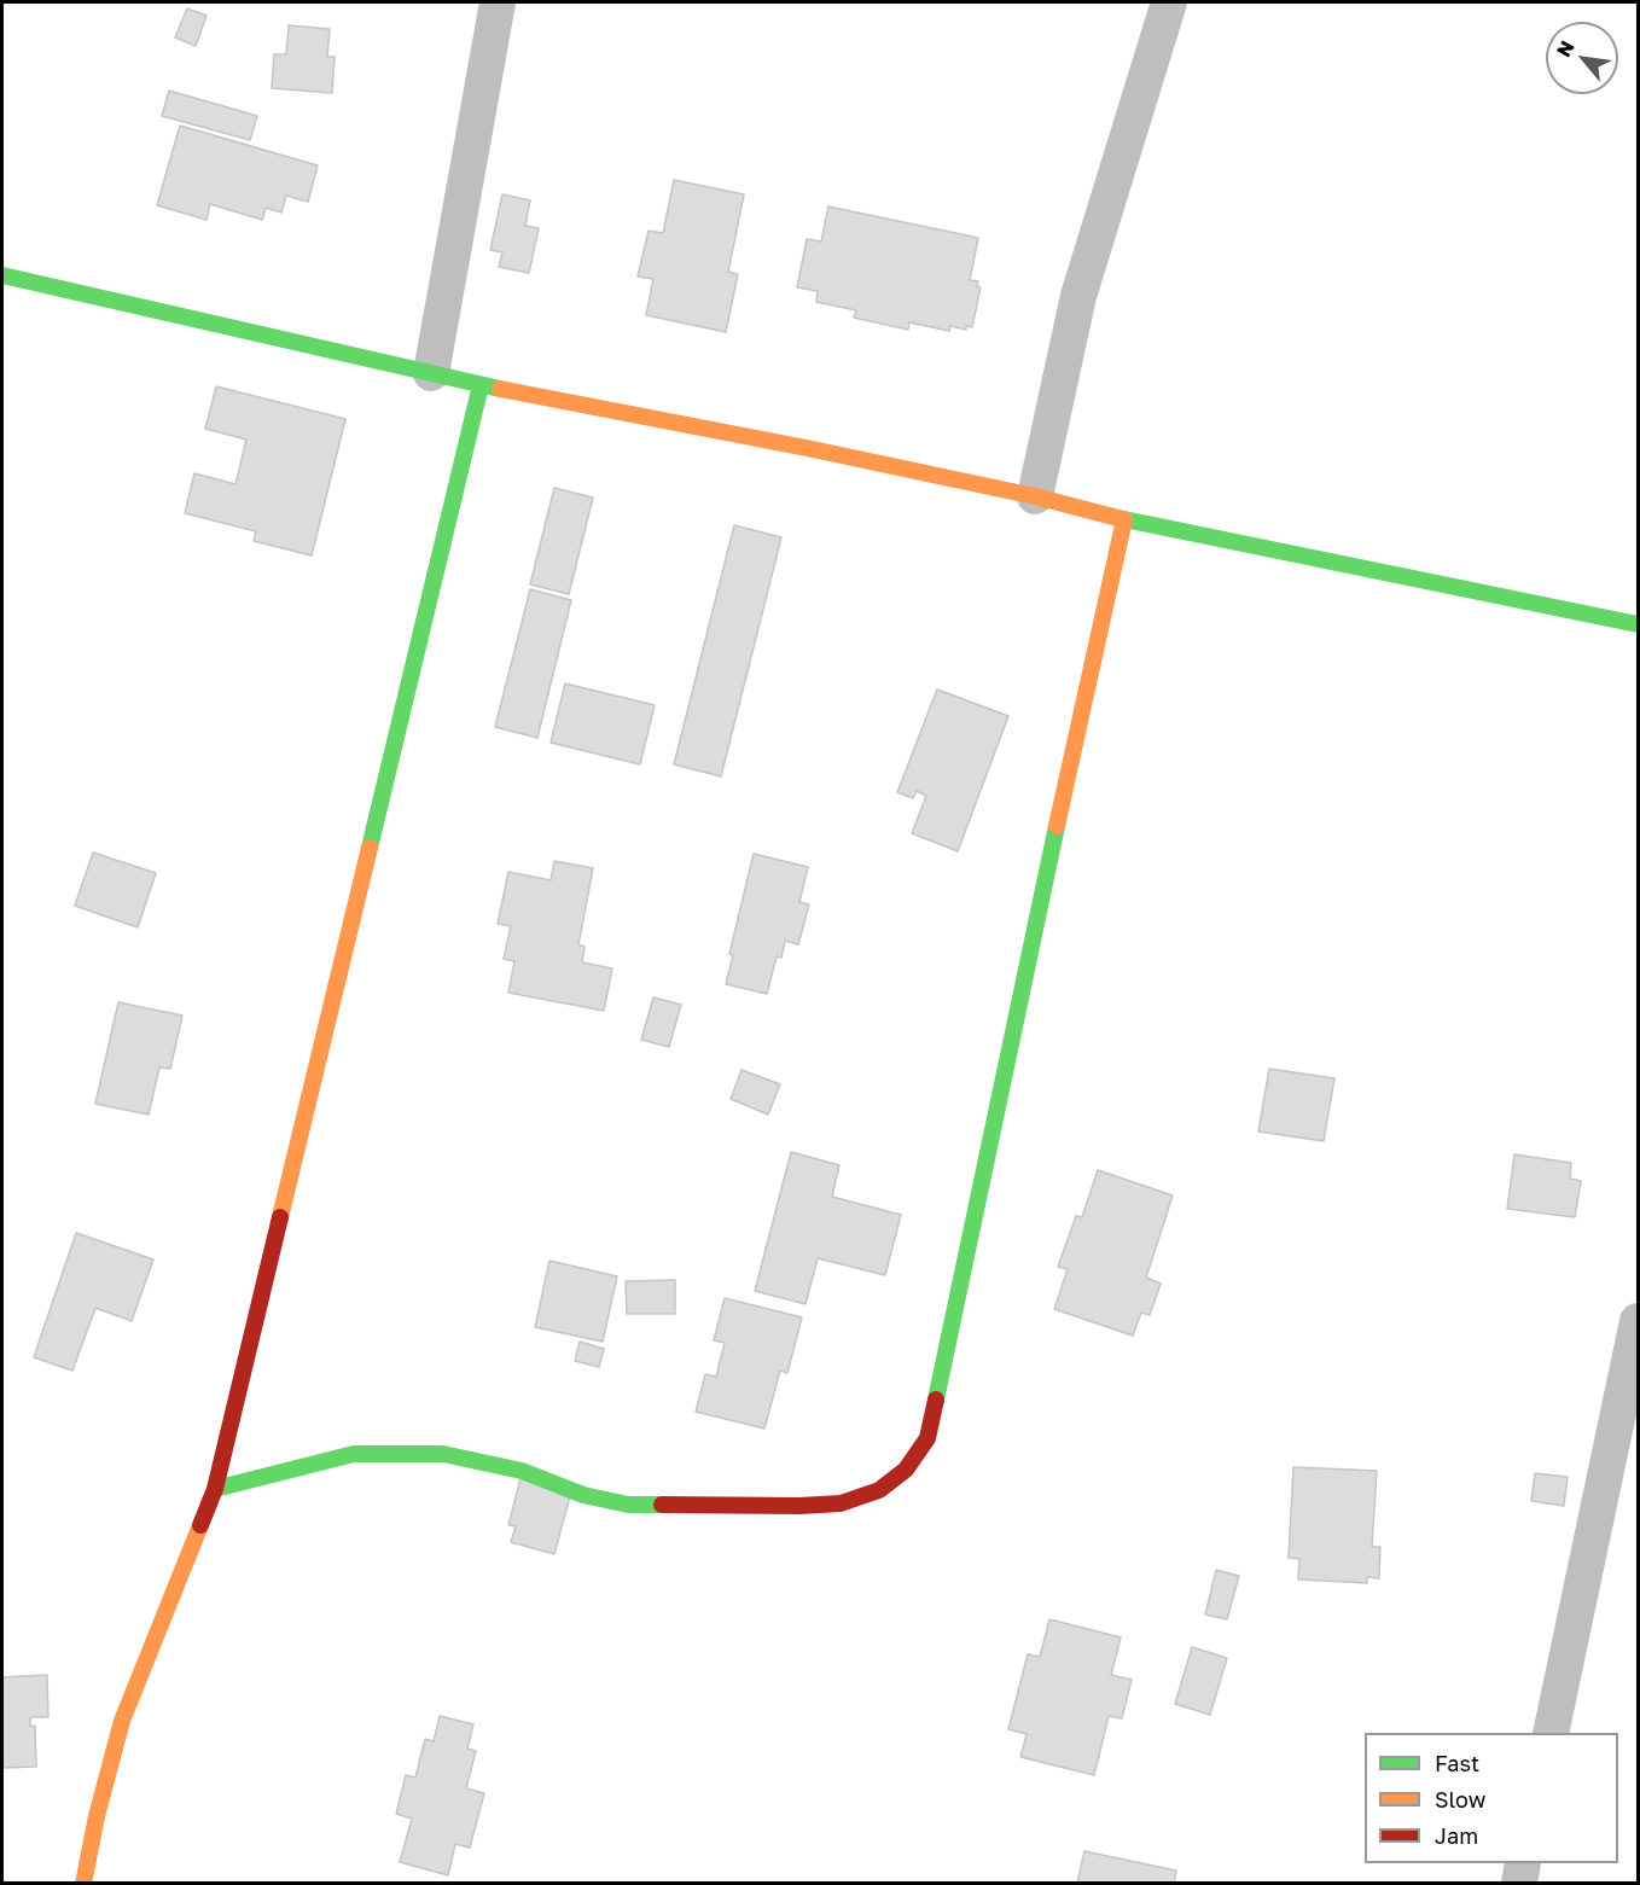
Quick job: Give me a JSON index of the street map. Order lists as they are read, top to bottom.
{
  "legend": ["Fast", "Slow", "Jam"],
  "north": "top left"
}
